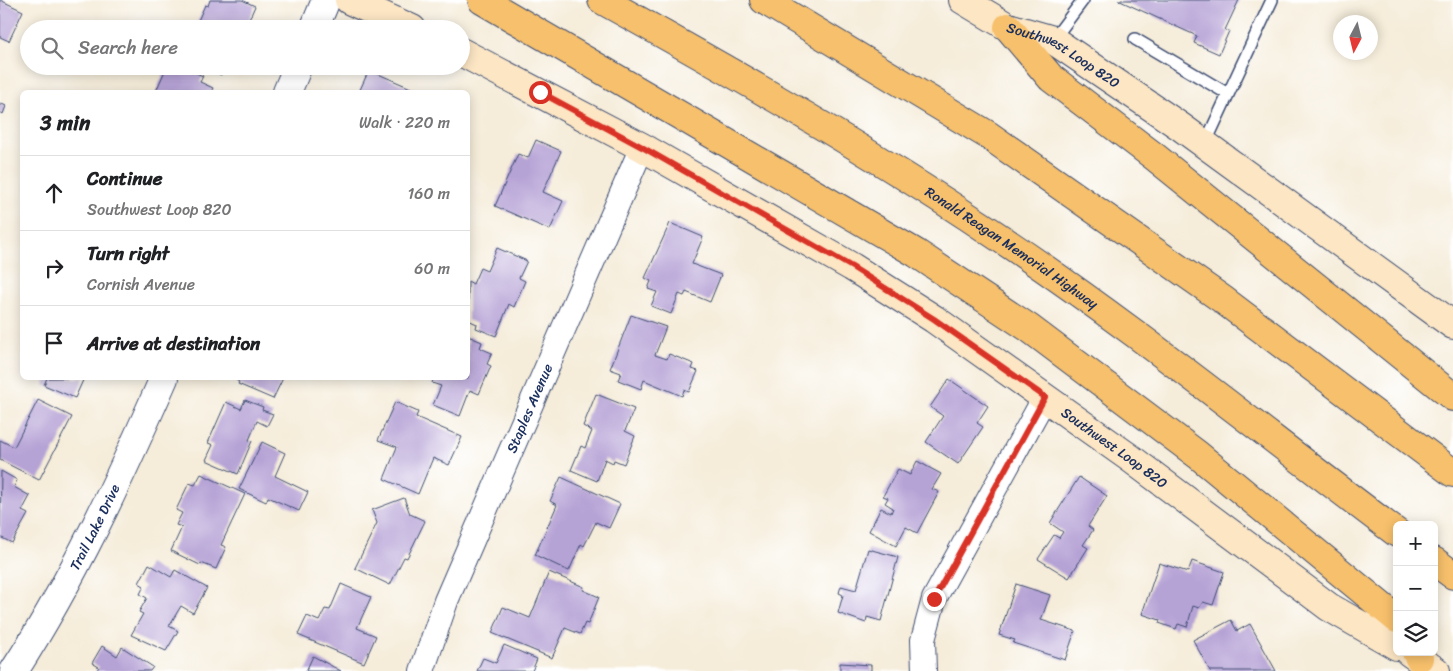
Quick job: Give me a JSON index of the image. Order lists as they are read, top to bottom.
{
  "streets": {
    "highway": ["Ronald Reagan Memorial Highway"],
    "main road": ["Southwest Loop 820"],
    "street": ["Staples Avenue", "Trail Lake Drive"]
  },
  "crossings": [
    ["Southwest Loop 820", "Staples Avenue"]
  ],
  "north": "bottom",
  "page": {
    "search": "Search here",
    "heading": ["3 min", "Walk · 220 m"],
    "list": [
      ["Continue", "Southwest Loop 820", "160 m"],
      ["Turn right", "Cornish Avenue", "60 m"],
      "Arrive at destination"
    ],
    "map_buttons": ["+", "−"]
  }
}
